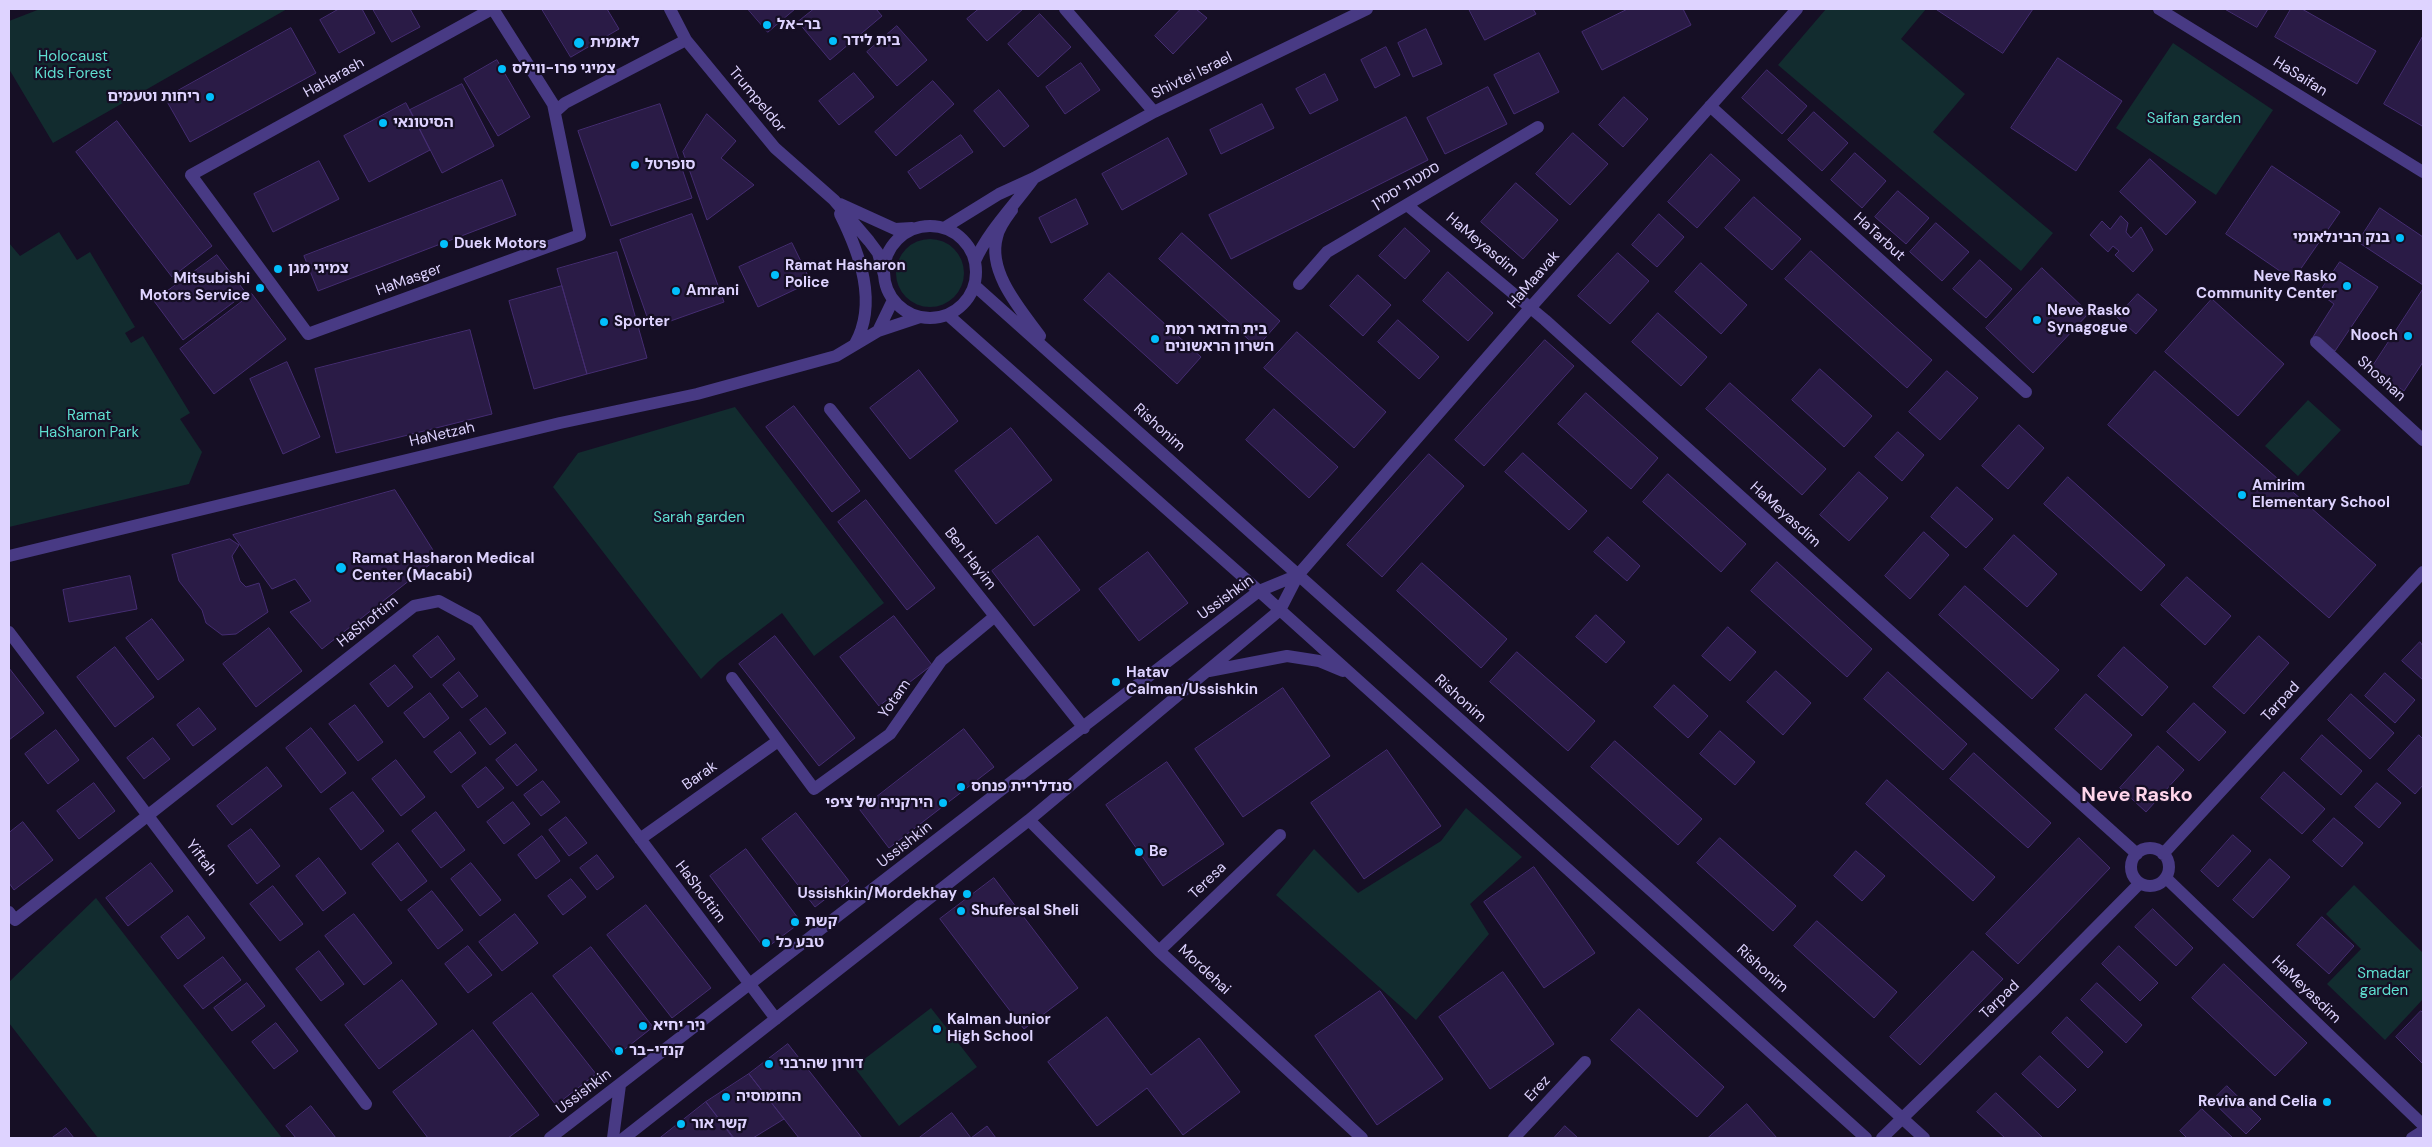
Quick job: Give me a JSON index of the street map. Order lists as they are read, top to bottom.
{
  "streets": {
    "street": [
      "Shivtei Israel",
      "HaSaifan",
      "HaHarash",
      "Trumpeldor",
      "סמטת יסמין",
      "HaTarbut",
      "HaMeyasdim",
      "HaMasger",
      "HaMaavak",
      "Shoshan",
      "Rishonim",
      "HaNetzah",
      "Ben Hayim",
      "Ussishkin",
      "HaShoftim",
      "Yotam",
      "Tarpad",
      "Barak",
      "Yiftah",
      "Teresa",
      "Mordehai",
      "Erez"
    ]
  },
  "crossings": [
    ["Shivtei Israel", "Trumpeldor"],
    ["Shivtei Israel", "Rishonim"],
    ["Shivtei Israel", "HaNetzah"],
    ["HaHarash", "HaMasger"],
    ["Trumpeldor", "Rishonim"],
    ["Trumpeldor", "HaNetzah"],
    ["סמטת יסמין", "HaMeyasdim"],
    ["HaTarbut", "HaMaavak"],
    ["HaMeyasdim", "HaMaavak"],
    ["HaMeyasdim", "Tarpad"],
    ["HaMaavak", "Rishonim"],
    ["HaMaavak", "Ussishkin"],
    ["Rishonim", "HaNetzah"],
    ["Rishonim", "Ussishkin"],
    ["Rishonim", "Tarpad"],
    ["Ben Hayim", "Ussishkin"],
    ["Ben Hayim", "Yotam"],
    ["Ussishkin", "HaShoftim"],
    ["HaShoftim", "Barak"],
    ["HaShoftim", "Yiftah"],
    ["Yotam", "Barak"],
    ["Teresa", "Mordehai"]
  ],
  "districts": ["Neve Rasko"],
  "parks": [
    "Holocaust Kids Forest",
    "Saifan garden",
    "Ramat HaSharon Park",
    "Sarah garden",
    "Smadar garden"
  ],
  "places": [
    "בר-אל",
    "בית לידר",
    "לאומית",
    "צמיגי פרו-ווילס",
    "ריחות וטעמים",
    "הסיטונאי",
    "סופרטל",
    "בנק הבינלאומי",
    "Duek Motors",
    "צמיגי מגן",
    "Ramat Hasharon Police",
    "Neve Rasko Community Center",
    "Mitsubishi Motors Service",
    "Amrani",
    "Neve Rasko Synagogue",
    "Sporter",
    "Nooch",
    "בית הדואר רמת השרון הראשונים",
    "Amirim Elementary School",
    "Ramat Hasharon Medical Center (Macabi)",
    "Hatav Calman/Ussishkin",
    "סנדלריית פנחס",
    "הירקניה של ציפי",
    "Be",
    "Ussishkin/Mordekhay",
    "Shufersal Sheli",
    "קשת",
    "טבע כל",
    "ניר יחיא",
    "Kalman Junior High School",
    "קנדי-בר",
    "דורון שהרבני",
    "החומוסיה",
    "Reviva and Celia",
    "קשר אור"
  ]
}
